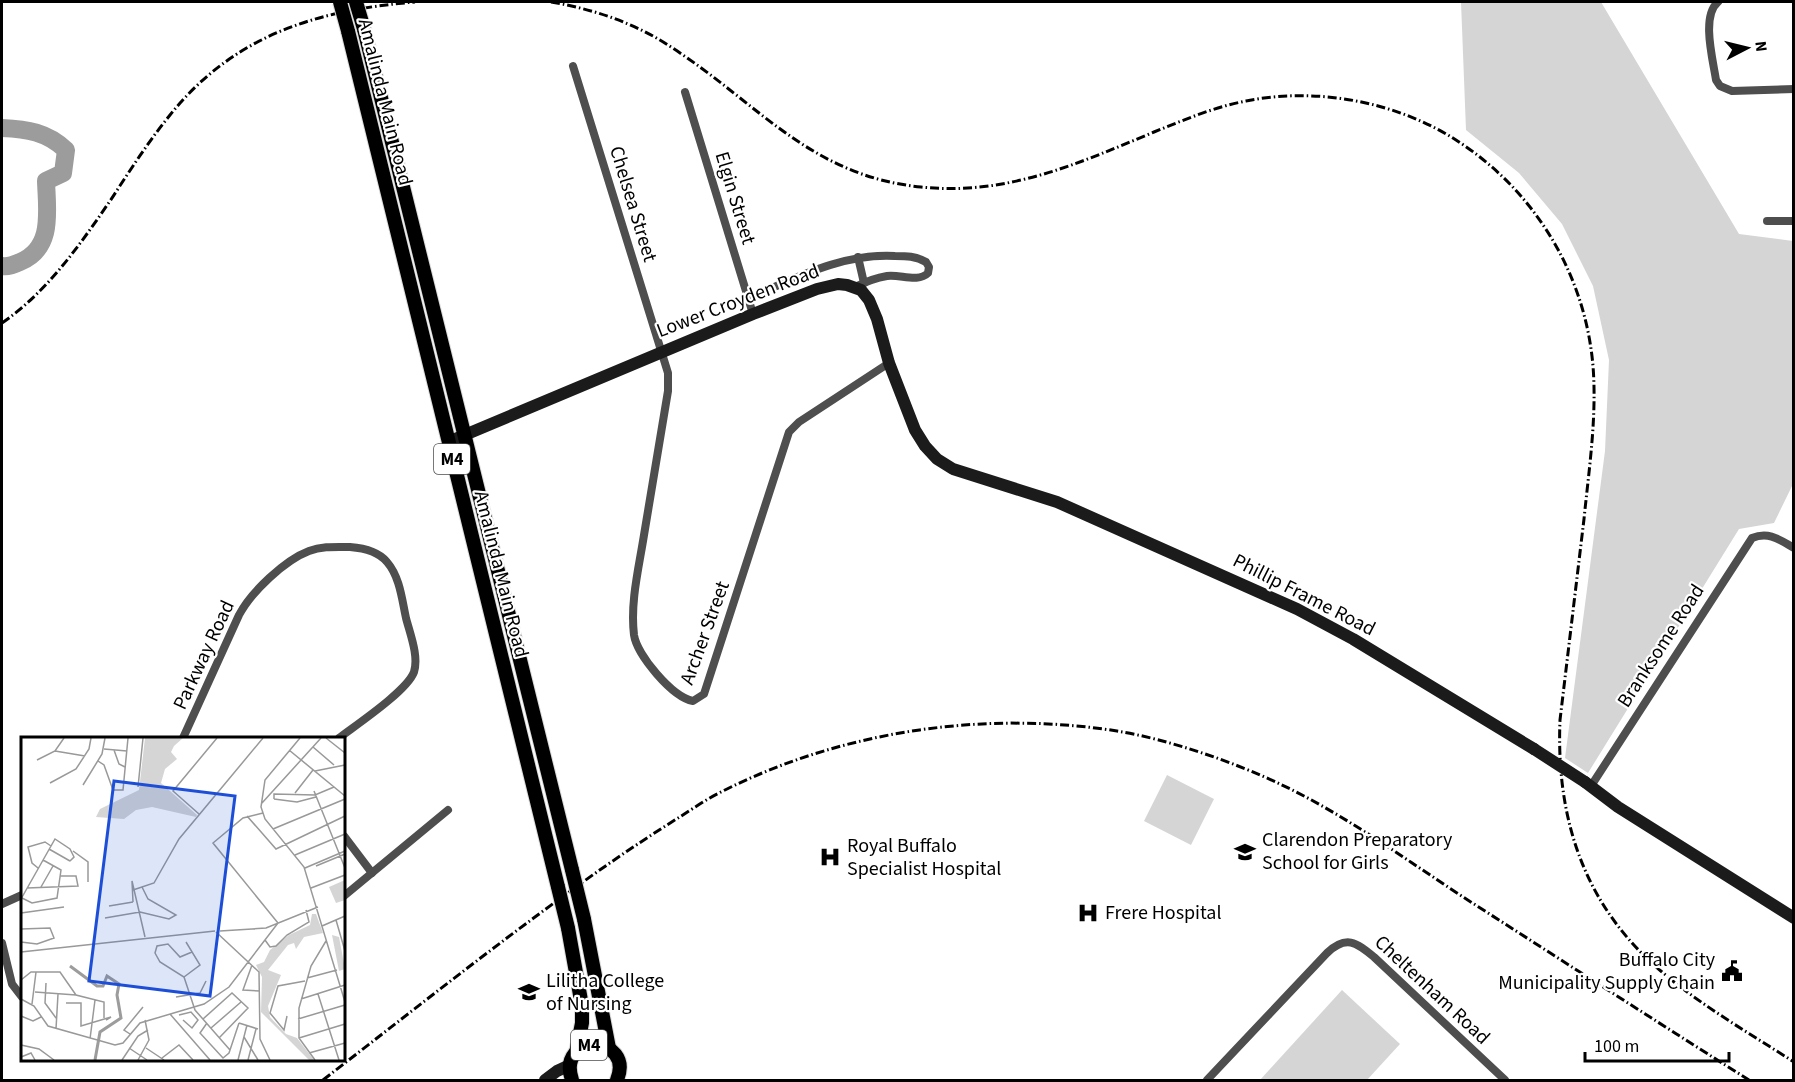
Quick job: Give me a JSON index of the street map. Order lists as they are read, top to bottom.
{
  "streets": {
    "main road": ["Amalinda Main Road", "M4"],
    "street": [
      "Elgin Street",
      "Chelsea Street",
      "Lower Croyden Road",
      "Phillip Frame Road",
      "Archer Street",
      "Branksome Road",
      "Parkway Road",
      "Cheltenham Road"
    ]
  },
  "crossings": [
    ["Amalinda Main Road", "Lower Croyden Road"],
    ["Amalinda Main Road", "M4"],
    ["Elgin Street", "Lower Croyden Road"],
    ["Chelsea Street", "Lower Croyden Road"],
    ["Chelsea Street", "Archer Street"],
    ["Lower Croyden Road", "Phillip Frame Road"],
    ["Lower Croyden Road", "Archer Street"],
    ["Phillip Frame Road", "Archer Street"],
    ["Phillip Frame Road", "Branksome Road"]
  ],
  "places": {
    "school or university": ["Clarendon Preparatory School for Girls", "Lilitha College of Nursing"],
    "hospital": ["Royal Buffalo Specialist Hospital", "Frere Hospital"],
    "public building": ["Buffalo City Municipality Supply Chain"]
  },
  "scale_bar": "100 m",
  "north": "right"
}
